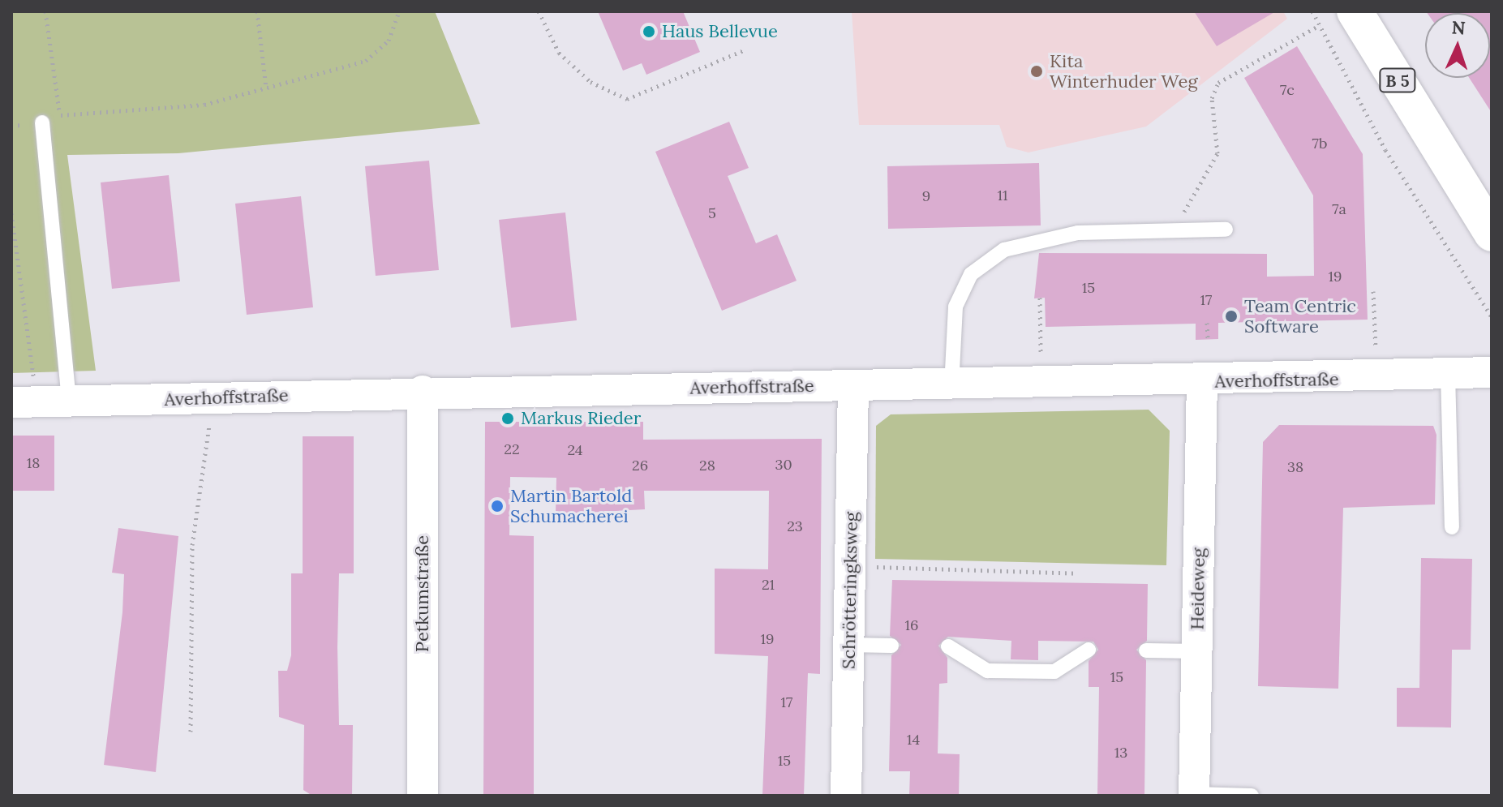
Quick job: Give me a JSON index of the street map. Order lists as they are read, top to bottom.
{
  "streets": {
    "main road": ["B 5"],
    "street": [
      "Averhoffstraße",
      "Heideweg",
      "Schrötteringksweg",
      "Petkumstraße"
    ]
  },
  "crossings": [
    ["Averhoffstraße", "Heideweg"],
    ["Averhoffstraße", "Schrötteringksweg"],
    ["Averhoffstraße", "Petkumstraße"]
  ],
  "places": [
    "Haus Bellevue",
    "Kita Winterhuder Weg",
    "Team Centric Software",
    "Markus Rieder",
    "Martin Bartold Schumacherei"
  ],
  "house_numbers": [
    "7c",
    "7b",
    "11",
    "9",
    "7a",
    "5",
    "19",
    "15",
    "17",
    "22",
    "24",
    "18",
    "30",
    "26",
    "28",
    "38",
    "23",
    "21",
    "16",
    "19",
    "15",
    "17",
    "14",
    "13",
    "15"
  ],
  "north": "top"
}
